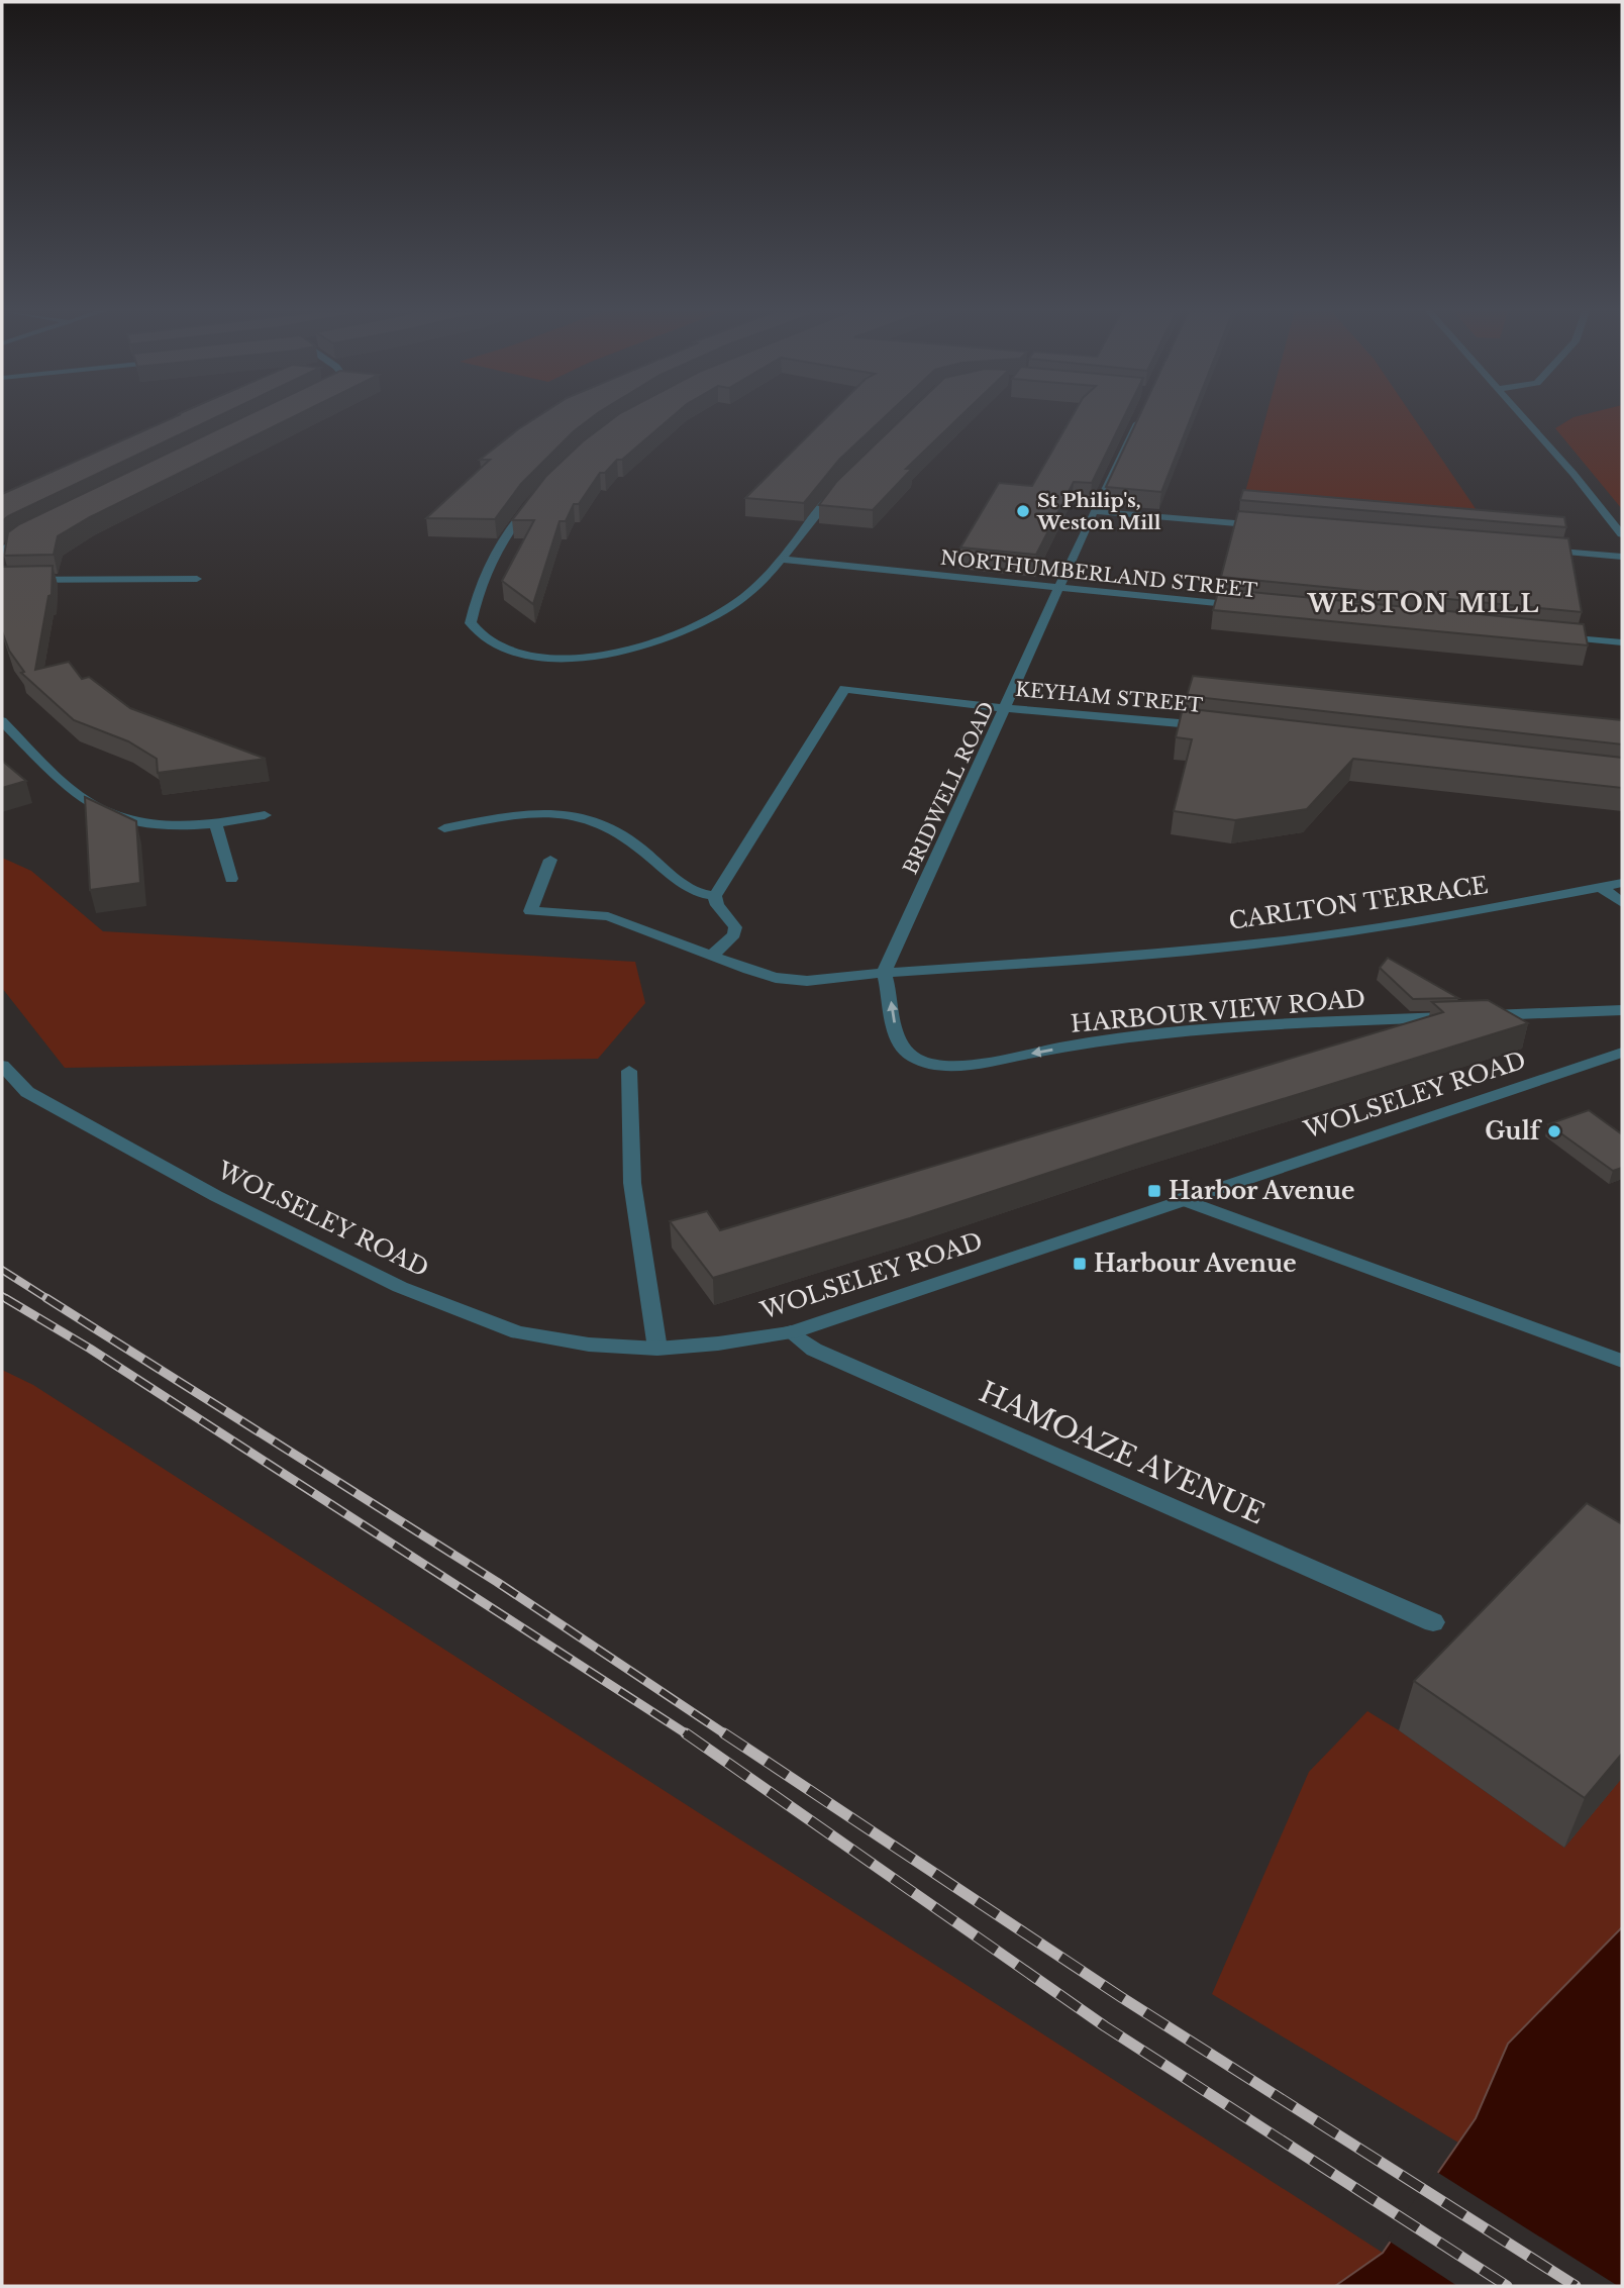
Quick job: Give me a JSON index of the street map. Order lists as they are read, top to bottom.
{
  "streets": {
    "street": [
      "NORTHUMBERLAND STREET",
      "KEYHAM STREET",
      "BRIDWELL ROAD",
      "CARLTON TERRACE",
      "HARBOUR VIEW ROAD",
      "WOLSELEY ROAD",
      "HAMOAZE AVENUE"
    ]
  },
  "crossings": [
    ["NORTHUMBERLAND STREET", "BRIDWELL ROAD"],
    ["KEYHAM STREET", "BRIDWELL ROAD"],
    ["BRIDWELL ROAD", "CARLTON TERRACE"],
    ["BRIDWELL ROAD", "HARBOUR VIEW ROAD"],
    ["CARLTON TERRACE", "HARBOUR VIEW ROAD"],
    ["WOLSELEY ROAD", "HAMOAZE AVENUE"]
  ],
  "one_way": ["HARBOUR VIEW ROAD"],
  "districts": ["WESTON MILL"],
  "places": {
    "other": ["St Philip's, Weston Mill", "Gulf"],
    "transit": ["Harbor Avenue", "Harbour Avenue"]
  }
}
